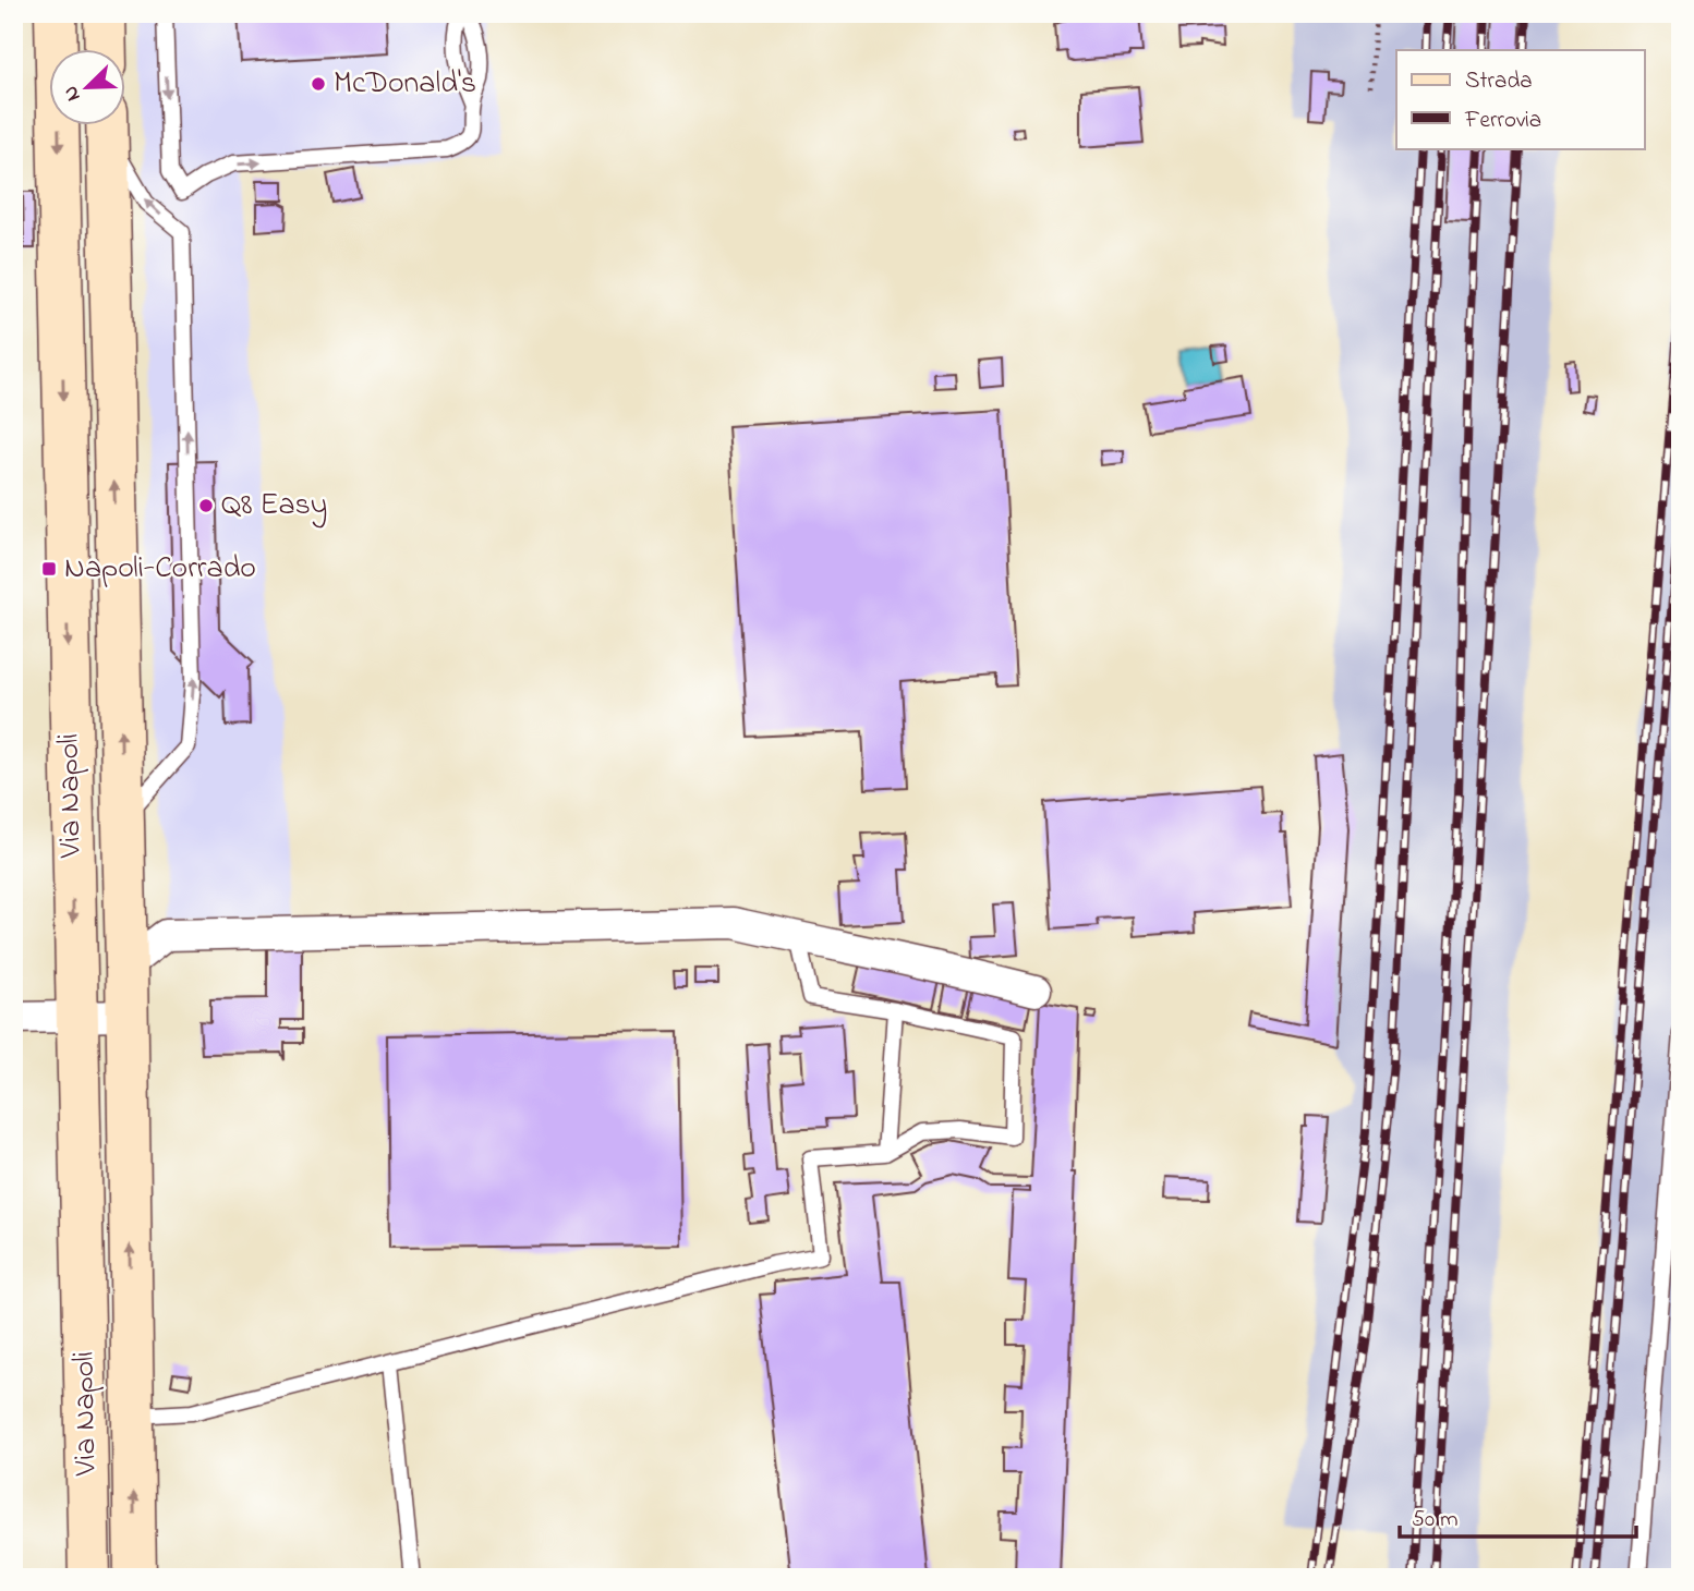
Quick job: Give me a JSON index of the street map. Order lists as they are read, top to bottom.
{
  "streets": {
    "main road": ["Via Napoli"]
  },
  "places": {
    "other": ["McDonald's", "Q8 Easy"],
    "transit": ["Napoli-Corrado"]
  },
  "legend": ["Strada", "Ferrovia"],
  "scale_bar": "50 m",
  "north": "bottom left"
}
